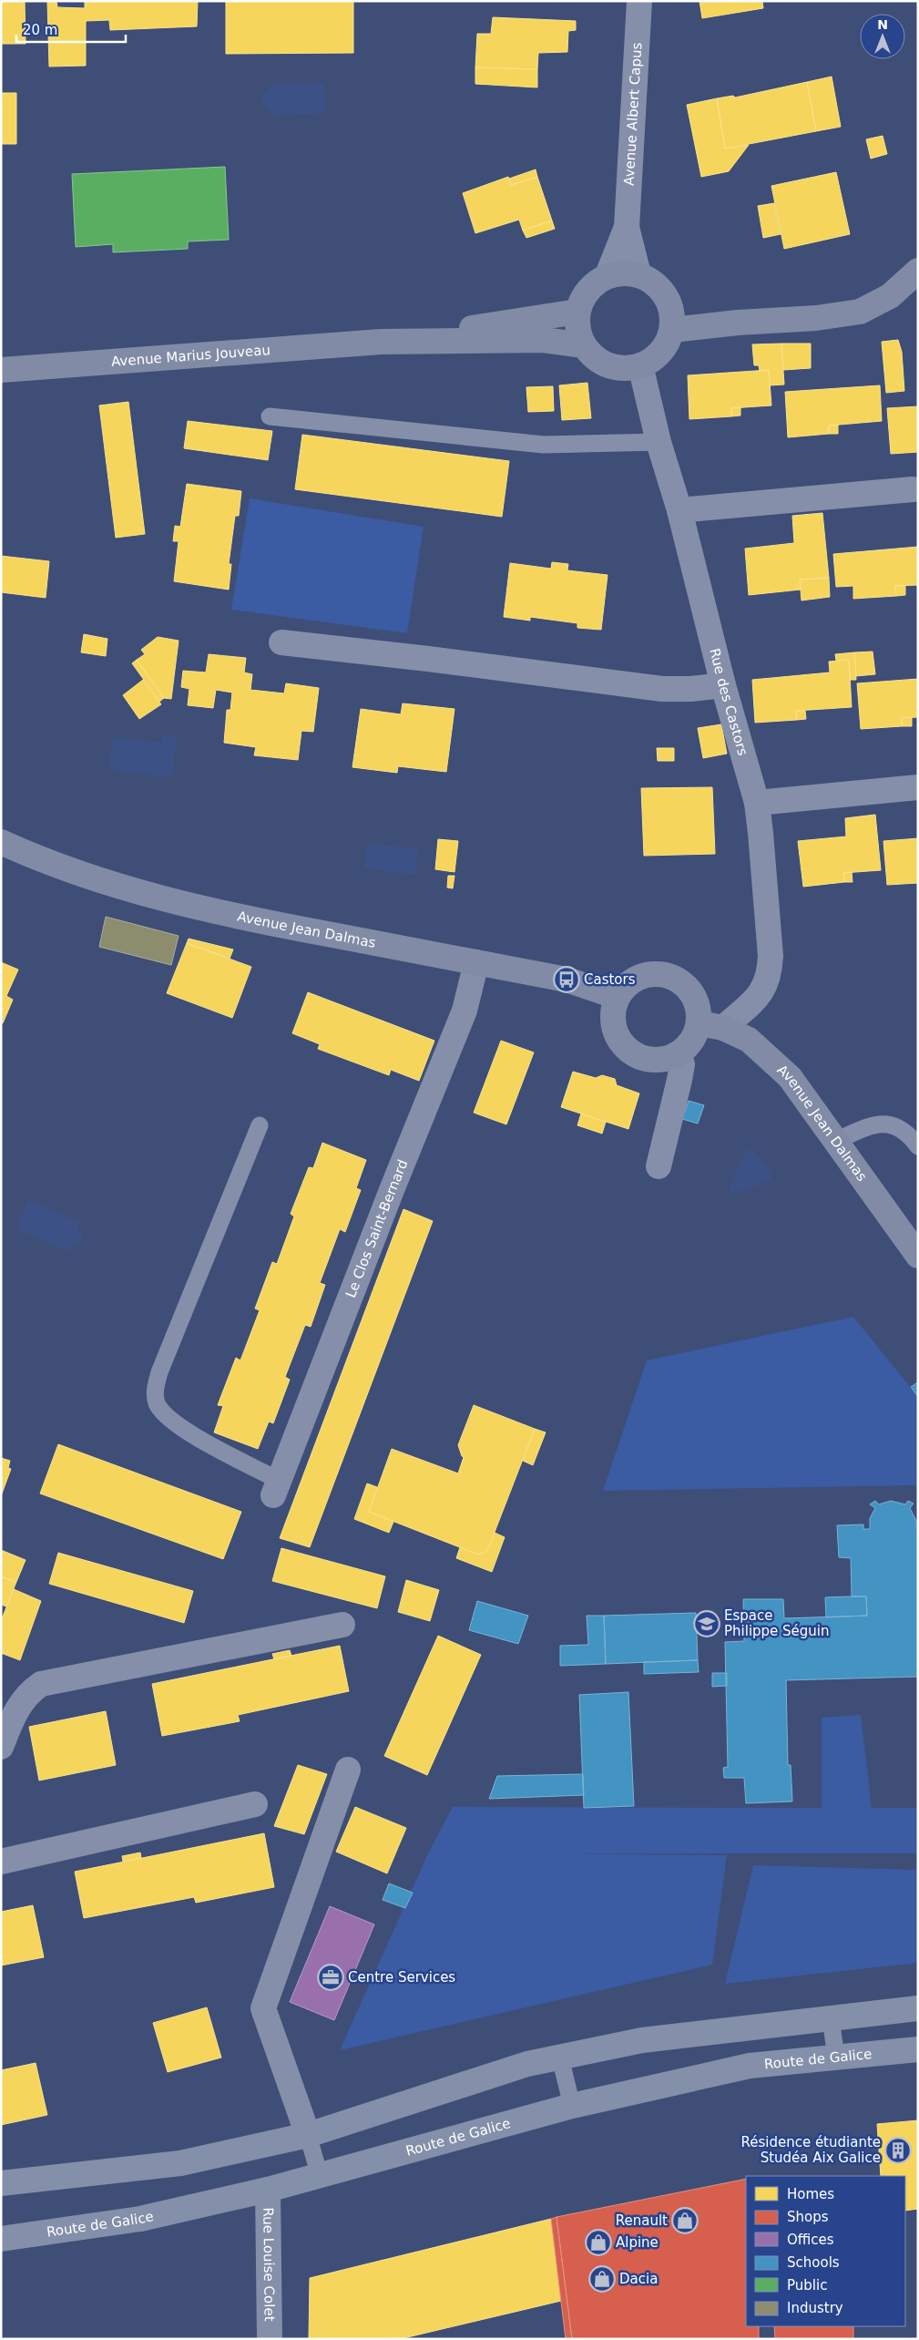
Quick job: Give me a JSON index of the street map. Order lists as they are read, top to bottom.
{
  "streets": {
    "main road": ["Route de Galice"],
    "street": [
      "Avenue Albert Capus",
      "Avenue Marius Jouveau",
      "Rue des Castors",
      "Avenue Jean Dalmas",
      "Le Clos Saint-Bernard",
      "Rue Louise Colet"
    ]
  },
  "crossings": [
    ["Avenue Albert Capus", "Avenue Marius Jouveau"],
    ["Avenue Albert Capus", "Rue des Castors"],
    ["Avenue Marius Jouveau", "Rue des Castors"],
    ["Rue des Castors", "Avenue Jean Dalmas"],
    ["Avenue Jean Dalmas", "Le Clos Saint-Bernard"],
    ["Route de Galice", "Rue Louise Colet"]
  ],
  "places": {
    "bus stop": ["Castors"],
    "school or university": ["Espace Philippe Séguin"],
    "office": ["Centre Services"],
    "building": ["Résidence étudiante Studéa Aix Galice"],
    "shop": ["Renault", "Alpine", "Dacia"]
  },
  "legend": [
    "Homes",
    "Shops",
    "Offices",
    "Schools",
    "Public",
    "Industry"
  ],
  "scale_bar": "20 m",
  "north": "top"
}
